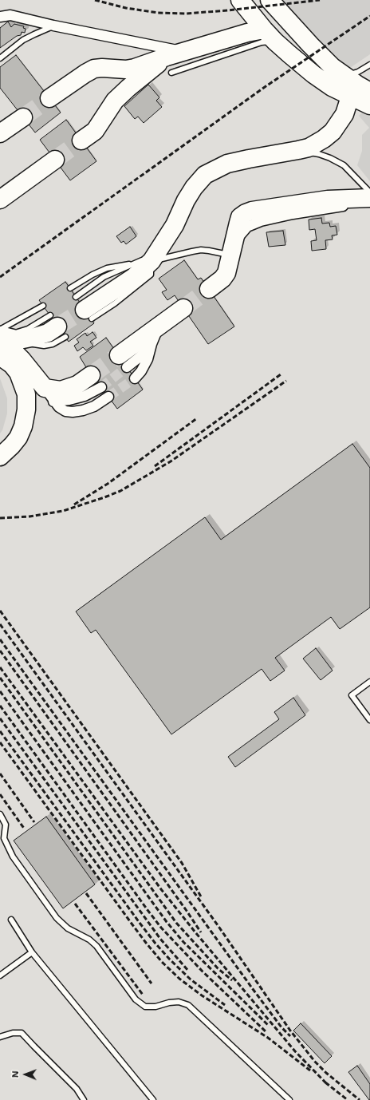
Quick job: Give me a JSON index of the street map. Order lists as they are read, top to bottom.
{
  "north": "left"
}
